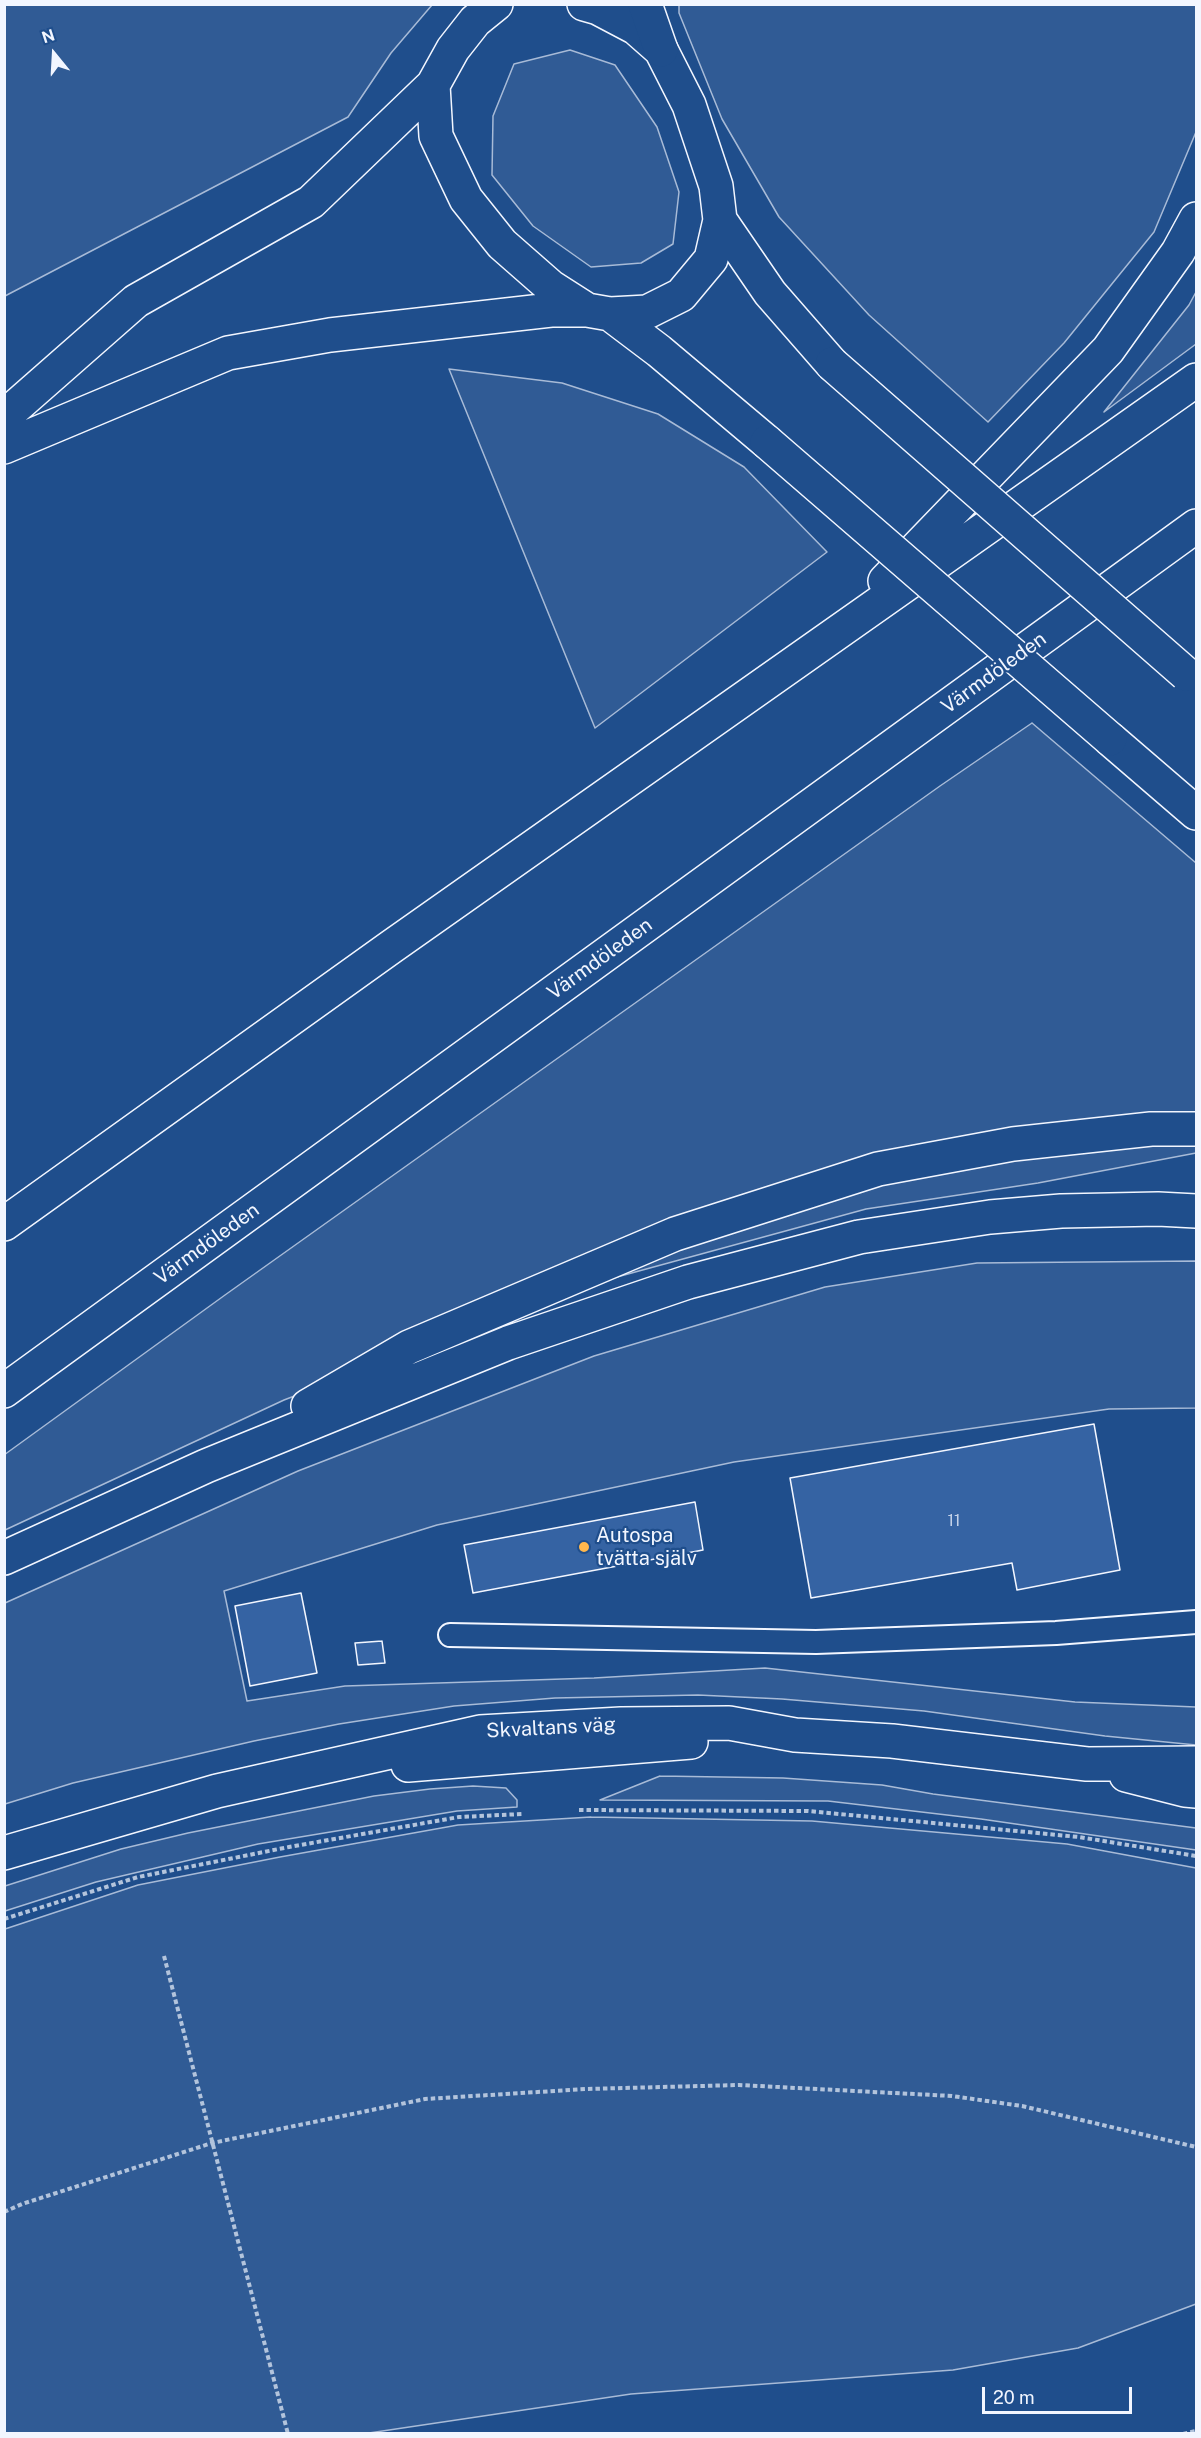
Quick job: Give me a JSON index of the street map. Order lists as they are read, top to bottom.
{
  "streets": {
    "main road": ["Värmdöleden", "Skvaltans väg"]
  },
  "places": ["Autospa tvätta själv"],
  "house_numbers": ["11"],
  "scale_bar": "20 m",
  "north": "top"
}
